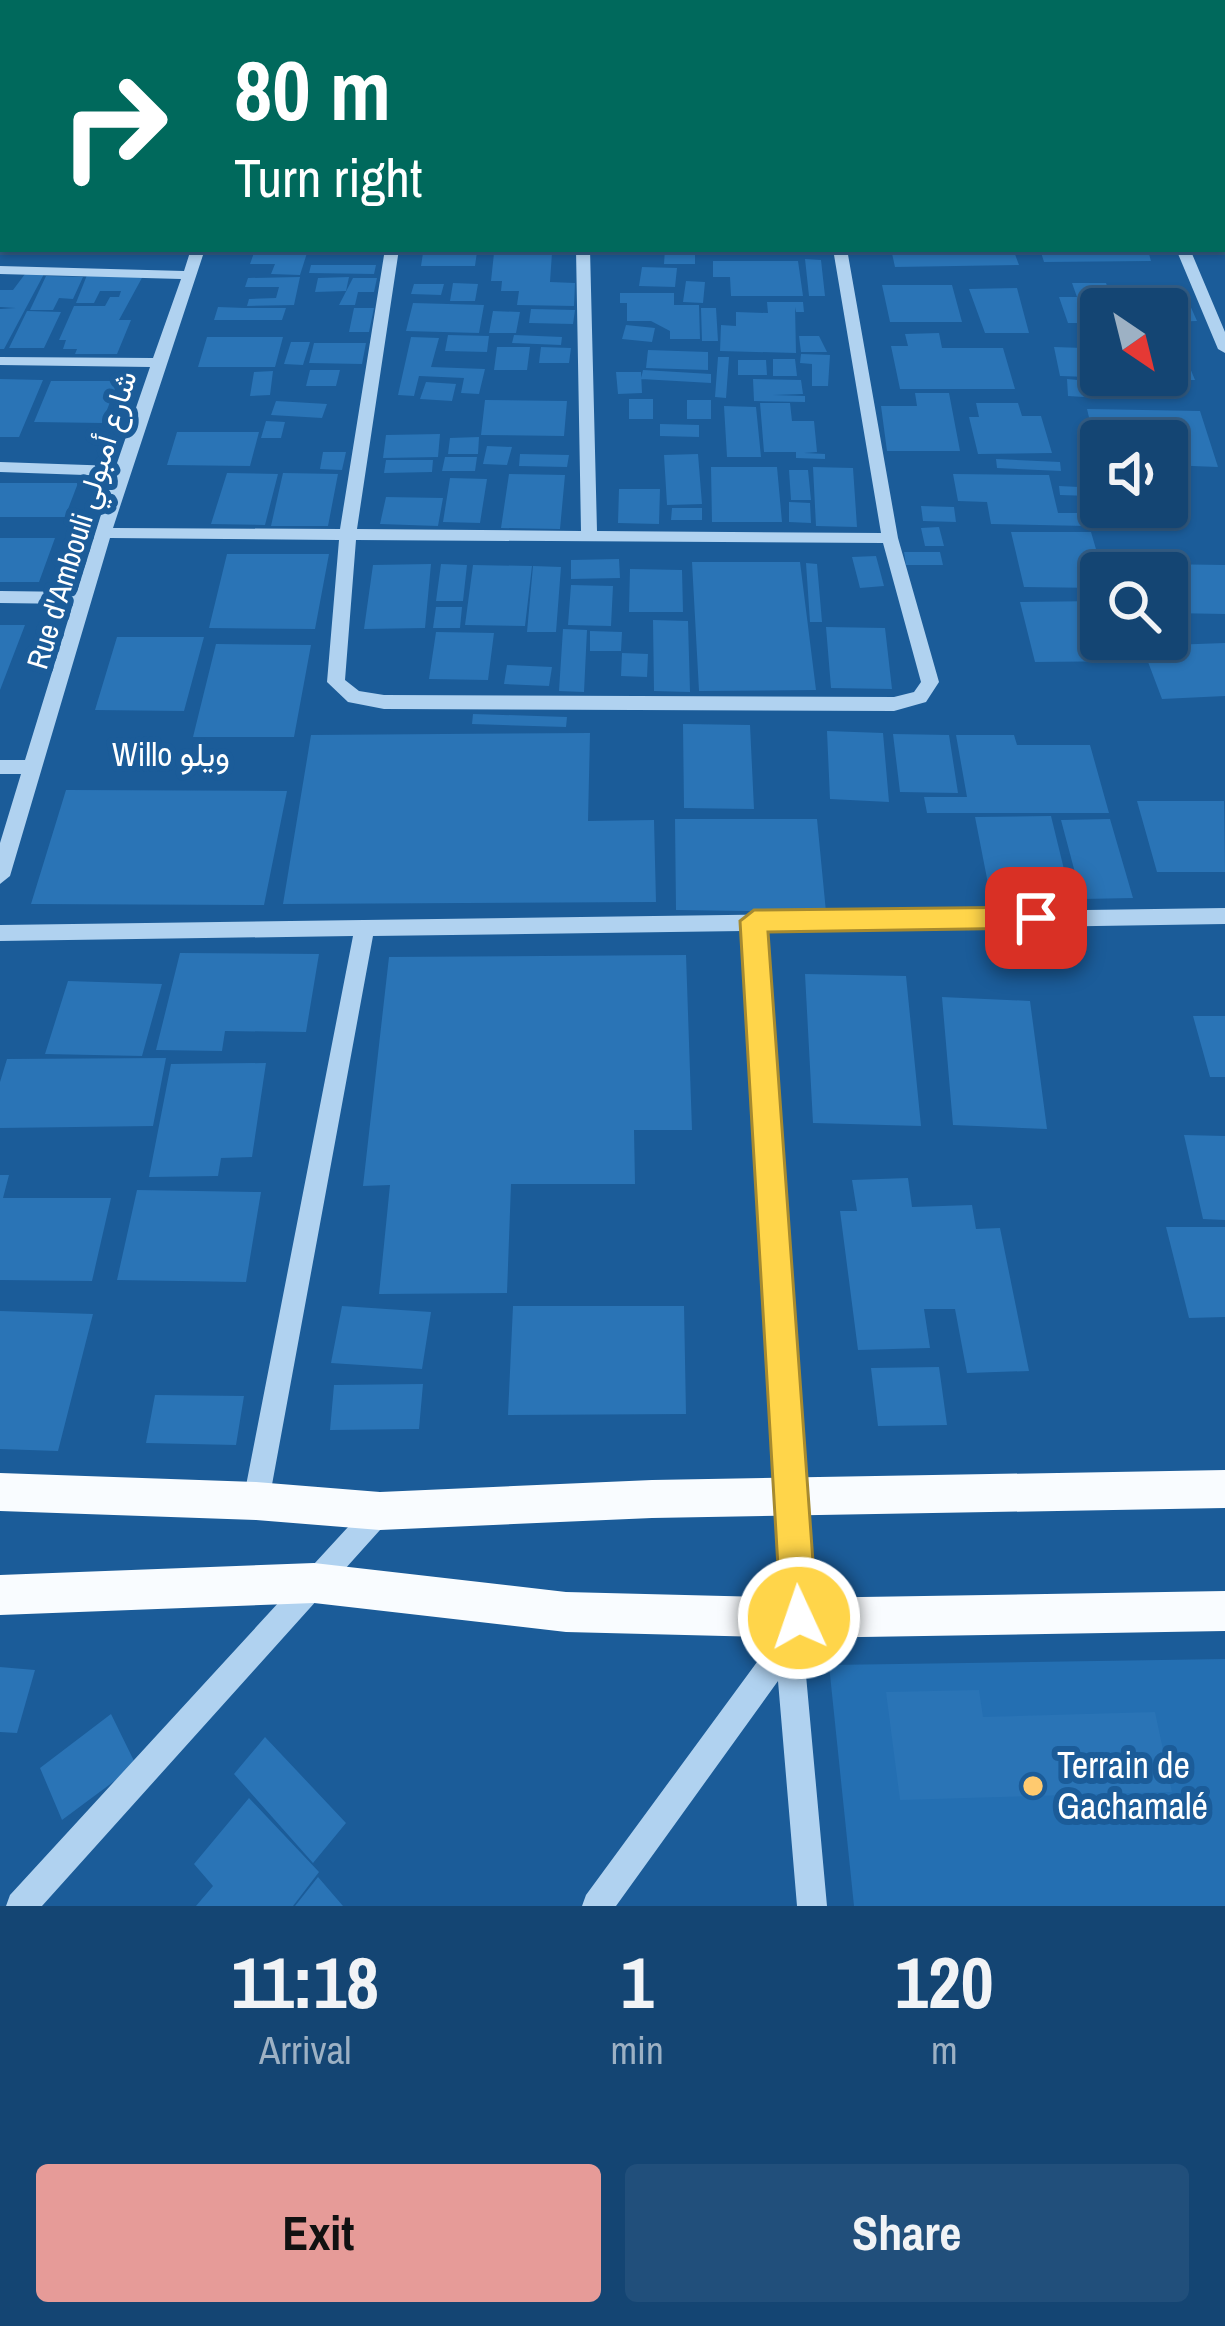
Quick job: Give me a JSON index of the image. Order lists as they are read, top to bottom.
{
  "streets": {
    "street": ["Rue d'Ambouli شارع أمبولي"]
  },
  "districts": ["Willo ويلو"],
  "places": ["Terrain de Gachamalé"],
  "north": "bottom right",
  "page": {
    "turn": ["80 m", "Turn right"],
    "eta": [
      "11:18",
      "Arrival",
      "1",
      "min",
      "120",
      "m"
    ],
    "buttons": ["Exit", "Share"]
  }
}
